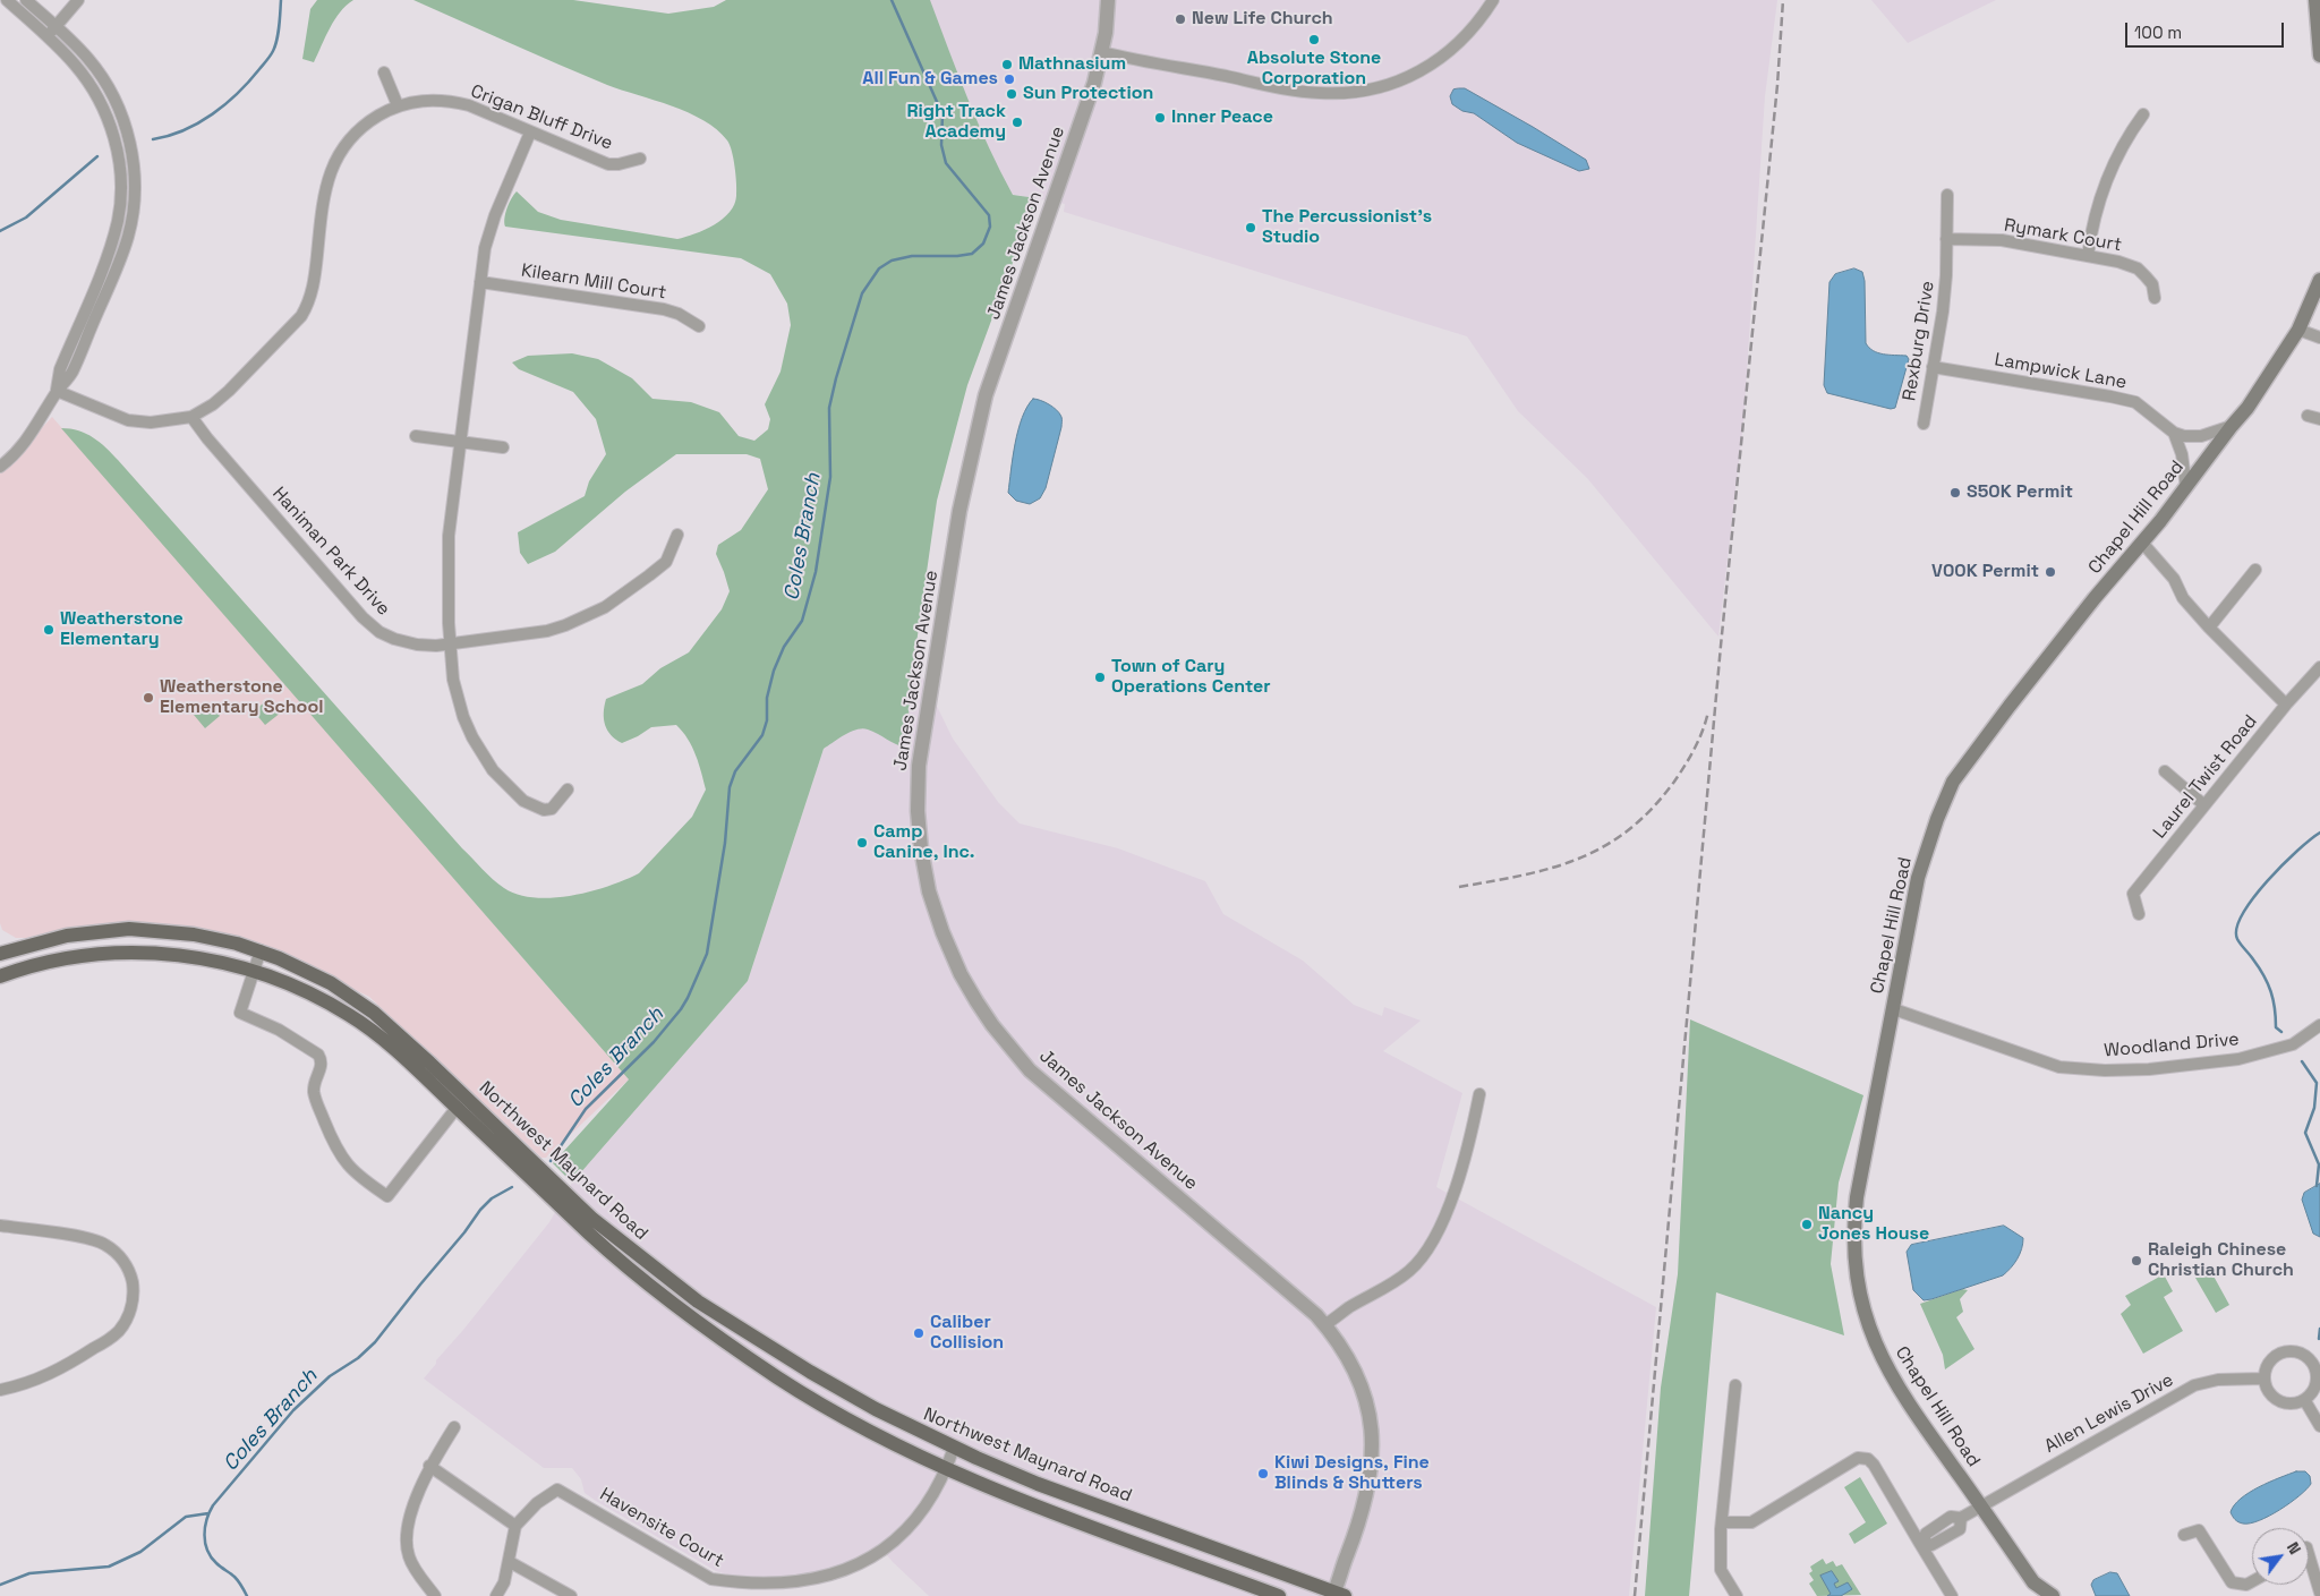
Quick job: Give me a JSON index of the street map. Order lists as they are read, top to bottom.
{
  "streets": {
    "main road": ["Chapel Hill Road", "Northwest Maynard Road"],
    "street": [
      "Crigan Bluff Drive",
      "James Jackson Avenue",
      "Rymark Court",
      "Kilearn Mill Court",
      "Rexburg Drive",
      "Lampwick Lane",
      "Haniman Park Drive",
      "Laurel Twist Road",
      "Woodland Drive",
      "Allen Lewis Drive",
      "Havensite Court"
    ]
  },
  "crossings": [
    ["Crigan Bluff Drive", "Haniman Park Drive"],
    ["James Jackson Avenue", "Northwest Maynard Road"],
    ["Rymark Court", "Rexburg Drive"],
    ["Rexburg Drive", "Lampwick Lane"],
    ["Chapel Hill Road", "Woodland Drive"],
    ["Chapel Hill Road", "Allen Lewis Drive"],
    ["Northwest Maynard Road", "Havensite Court"]
  ],
  "water": ["Coles Branch"],
  "places": [
    "New Life Church",
    "Absolute Stone Corporation",
    "Mathnasium",
    "All Fun & Games",
    "Sun Protection",
    "Inner Peace",
    "Right Track Academy",
    "The Percussionist's Studio",
    "S50K Permit",
    "V00K Permit",
    "Weatherstone Elementary",
    "Town of Cary Operations Center",
    "Weatherstone Elementary School",
    "Camp Canine, Inc.",
    "Nancy Jones House",
    "Raleigh Chinese Christian Church",
    "Caliber Collision",
    "Kiwi Designs, Fine Blinds & Shutters"
  ],
  "scale_bar": "100 m",
  "north": "top right"
}
